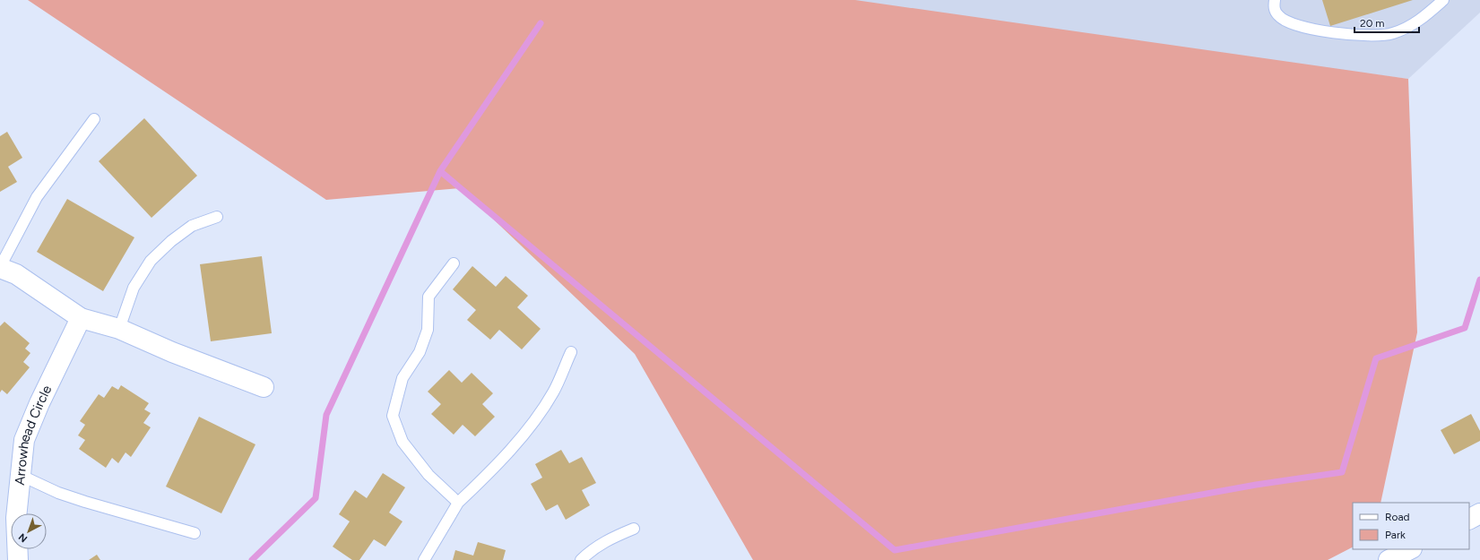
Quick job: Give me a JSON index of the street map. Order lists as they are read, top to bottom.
{
  "streets": {
    "street": ["Arrowhead Circle"]
  },
  "legend": ["Road", "Park"],
  "scale_bar": "20 m",
  "north": "bottom left"
}
